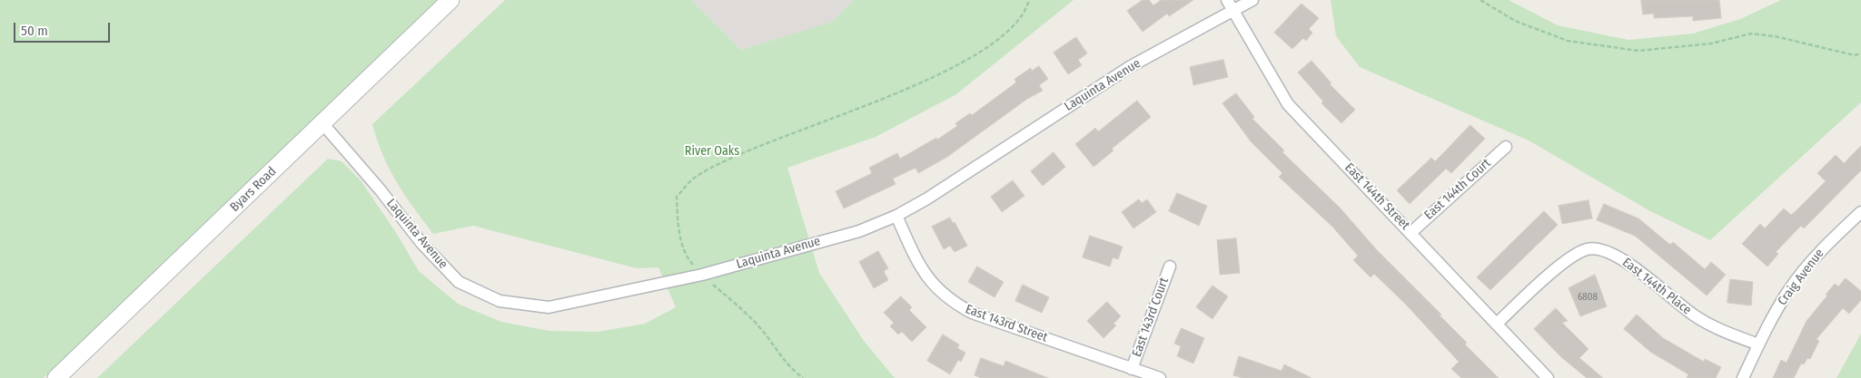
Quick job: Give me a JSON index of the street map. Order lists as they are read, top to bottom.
{
  "streets": {
    "street": [
      "Laquinta Avenue",
      "Byars Road",
      "East 144th Court",
      "East 144th Street",
      "Craig Avenue",
      "East 144th Place",
      "East 143rd Court",
      "East 143rd Street"
    ]
  },
  "crossings": [
    ["Laquinta Avenue", "Byars Road"],
    ["Laquinta Avenue", "East 144th Street"],
    ["Laquinta Avenue", "East 143rd Street"],
    ["East 144th Court", "East 144th Street"],
    ["East 144th Street", "East 144th Place"],
    ["Craig Avenue", "East 144th Place"],
    ["East 143rd Court", "East 143rd Street"]
  ],
  "parks": ["River Oaks"],
  "house_numbers": ["6808"],
  "scale_bar": "50 m"
}
